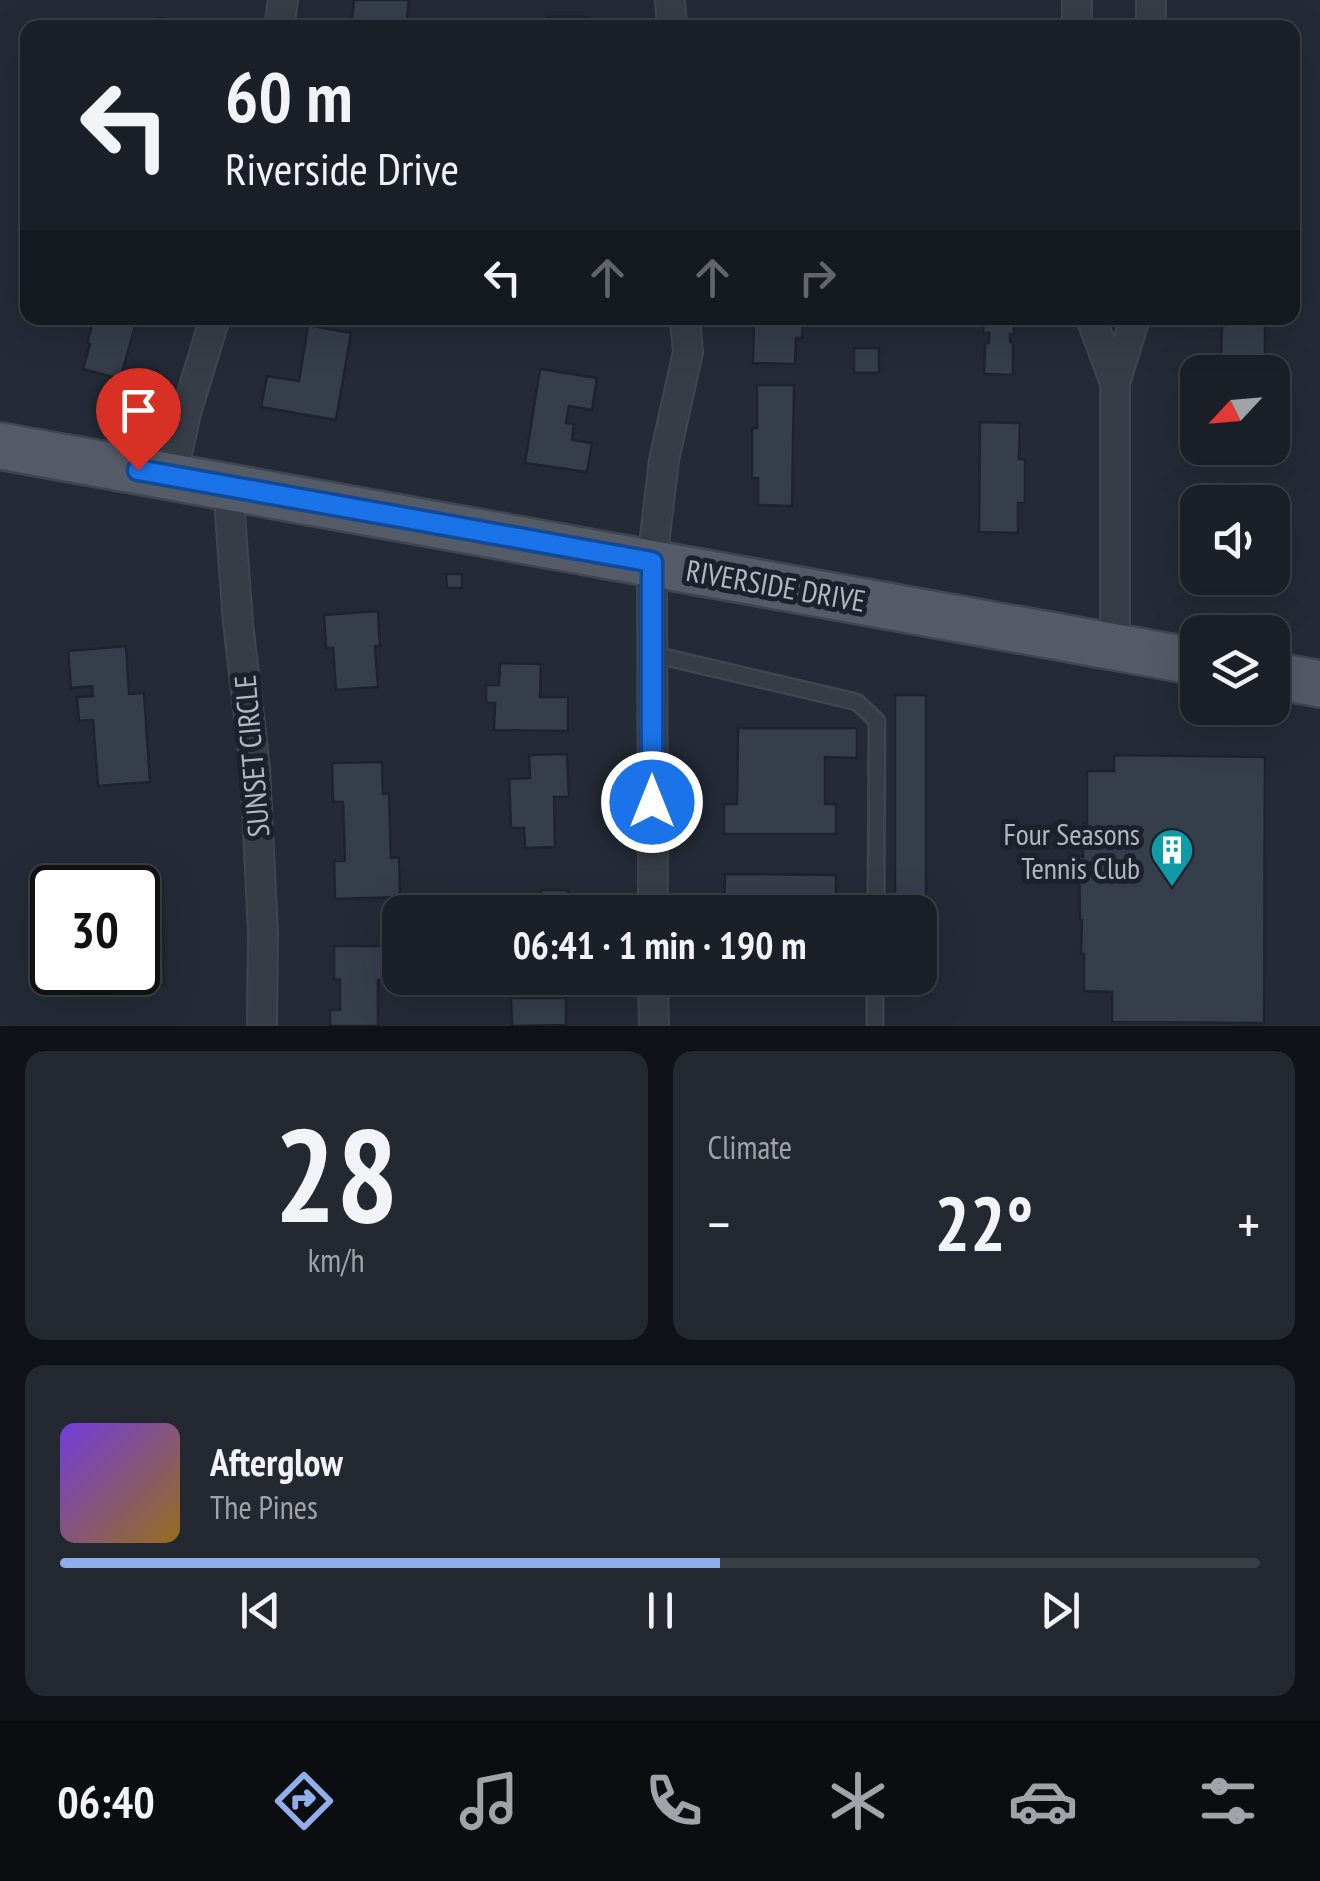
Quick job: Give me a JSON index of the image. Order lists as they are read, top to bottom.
{
  "streets": {
    "main road": ["RIVERSIDE DRIVE"],
    "street": ["SUNSET CIRCLE"]
  },
  "crossings": [
    ["RIVERSIDE DRIVE", "SUNSET CIRCLE"]
  ],
  "places": {
    "building": ["Four Seasons Tennis Club"]
  },
  "north": "bottom left",
  "page": {
    "turn": ["60 m", "Riverside Drive"],
    "limit": "30",
    "trip": "06:41 · 1 min · 190 m",
    "tile": [
      ["28", "km/h"],
      "Climate"
    ],
    "heat": ["−", "22°", "+"],
    "song": ["Afterglow", "The Pines"],
    "tabs": "06:40"
  }
}
